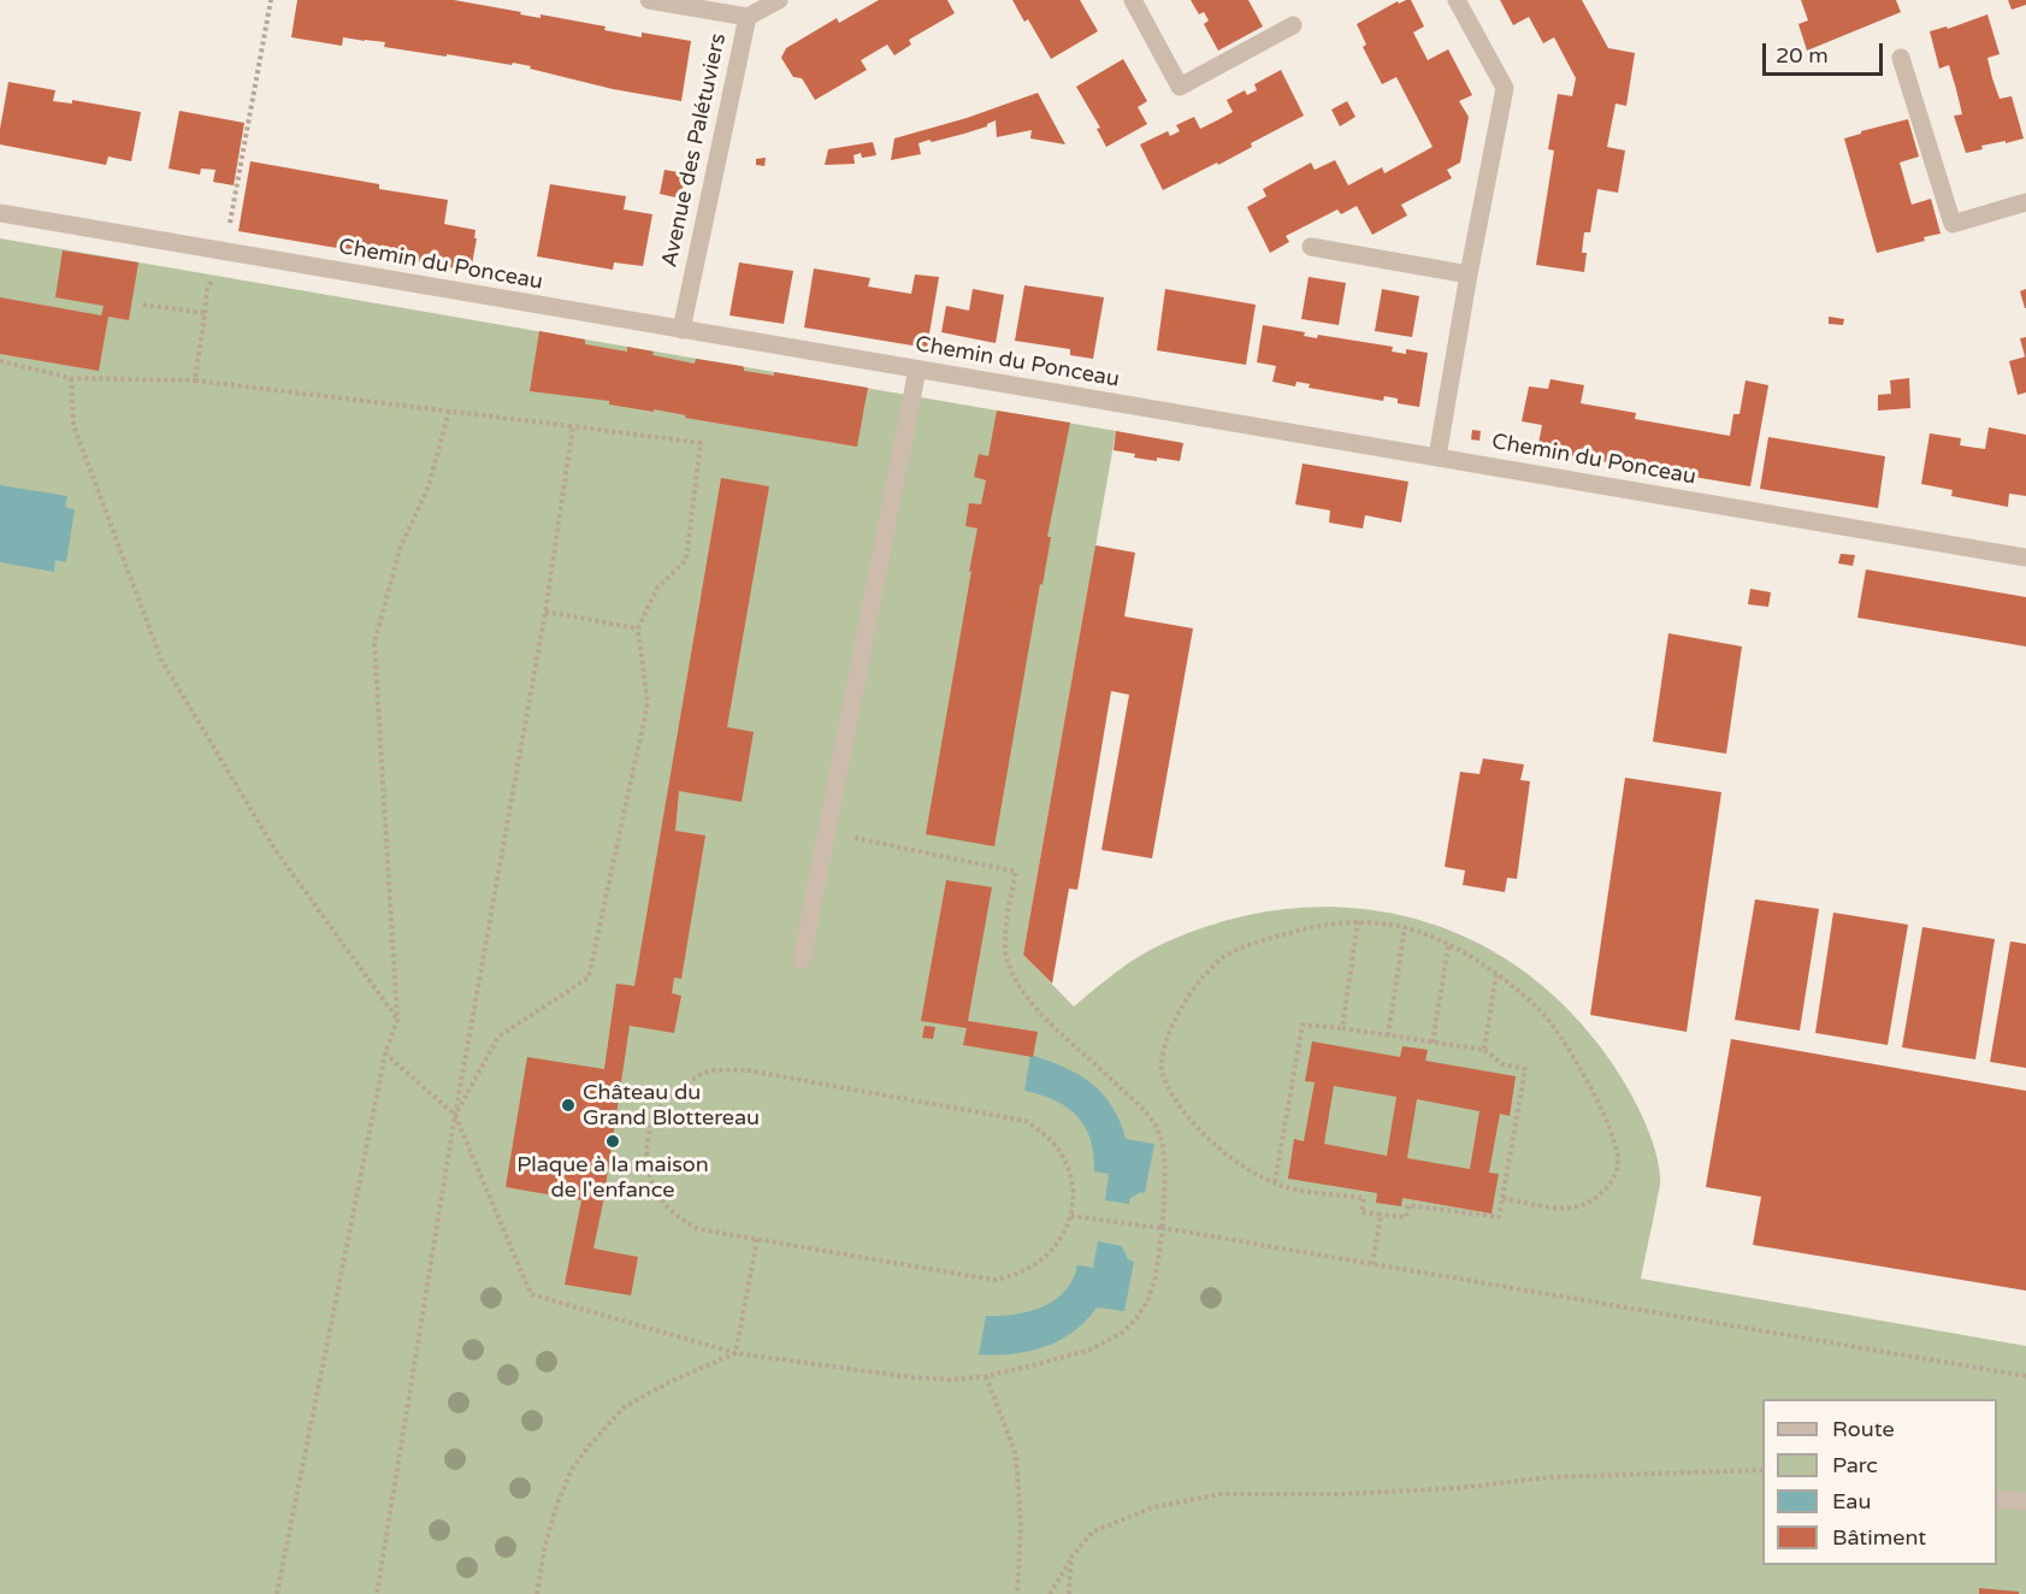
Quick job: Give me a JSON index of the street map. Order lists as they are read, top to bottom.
{
  "streets": {
    "street": ["Avenue des Palétuviers", "Chemin du Ponceau"]
  },
  "crossings": [
    ["Avenue des Palétuviers", "Chemin du Ponceau"]
  ],
  "places": ["Château du Grand Blottereau", "Plaque à la maison de l'enfance"],
  "legend": [
    "Route",
    "Parc",
    "Eau",
    "Bâtiment"
  ],
  "scale_bar": "20 m"
}
